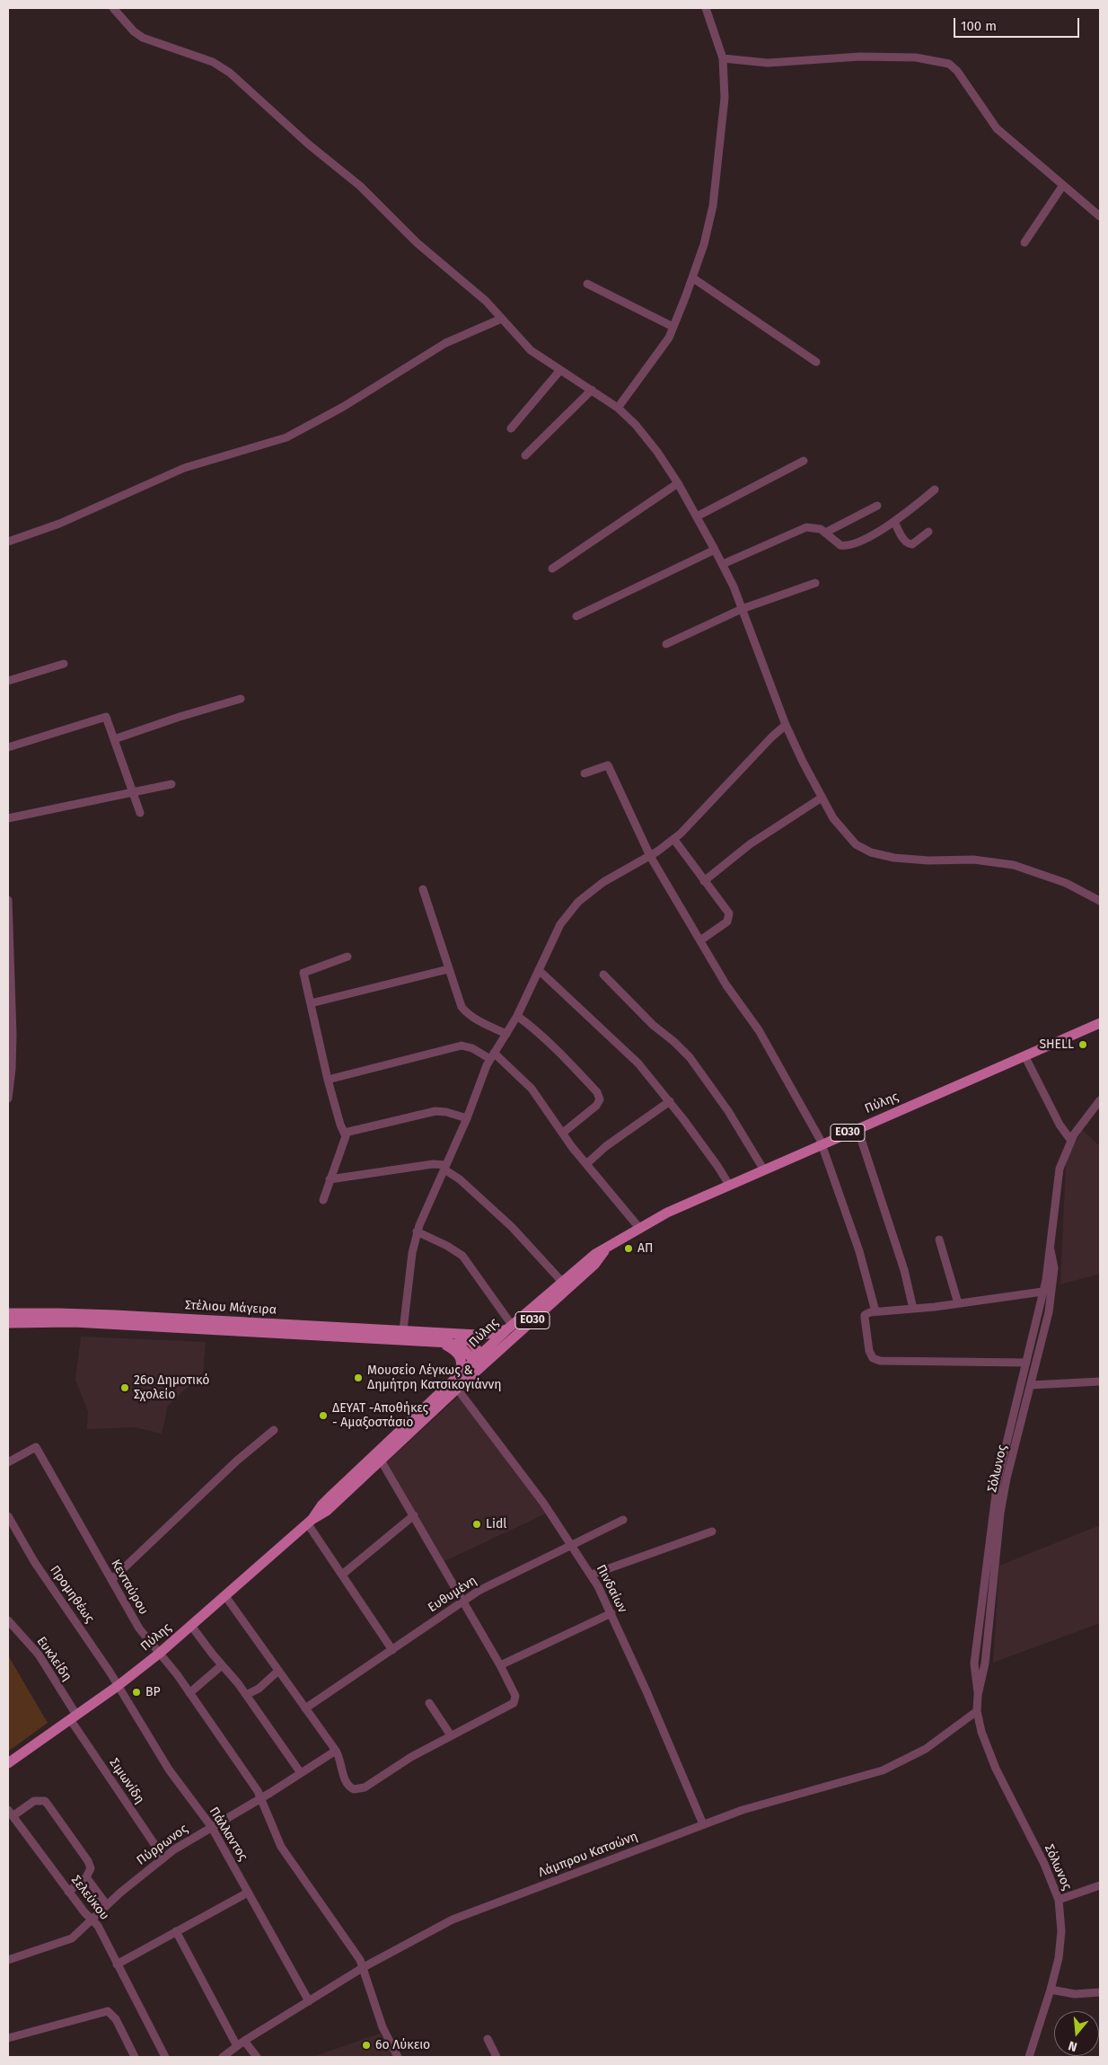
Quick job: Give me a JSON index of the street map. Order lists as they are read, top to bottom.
{
  "streets": {
    "main road": ["Πύλης", "ΕΟ30", "Στέλιου Μάγειρα"],
    "street": [
      "Σόλωνος",
      "Κενταύρου",
      "Πινδαίων",
      "Προμηθέως",
      "Ευθυμένη",
      "Ευκλείδη",
      "Σιμωνίδη",
      "Πάλλαντος",
      "Πύρρωνος",
      "Λάμπρου Κατσώνη",
      "Σελεύκου"
    ]
  },
  "crossings": [
    ["Πύλης", "Στέλιου Μάγειρα"],
    ["Πύλης", "Κενταύρου"],
    ["Πύλης", "Πινδαίων"],
    ["Πύλης", "Προμηθέως"],
    ["Πύλης", "Ευκλείδη"],
    ["Πύλης", "Σιμωνίδη"],
    ["Πύλης", "Πάλλαντος"],
    ["Σόλωνος", "Λάμπρου Κατσώνη"],
    ["Κενταύρου", "Πύρρωνος"],
    ["Κενταύρου", "Λάμπρου Κατσώνη"],
    ["Πινδαίων", "Ευθυμένη"],
    ["Πινδαίων", "Λάμπρου Κατσώνη"],
    ["Προμηθέως", "Πάλλαντος"],
    ["Ευκλείδη", "Σιμωνίδη"],
    ["Σιμωνίδη", "Πύρρωνος"],
    ["Πάλλαντος", "Πύρρωνος"],
    ["Πάλλαντος", "Λάμπρου Κατσώνη"],
    ["Πύρρωνος", "Σελεύκου"]
  ],
  "places": [
    "SHELL",
    "ΑΠ",
    "Μουσείο Λέγκως & Δημήτρη Κατσικογιάννη",
    "26ο Δημοτικό Σχολείο",
    "ΔΕΥΑΤ -Αποθήκες - Αμαξοστάσιο",
    "Lidl",
    "BP",
    "6ο Λύκειο"
  ],
  "scale_bar": "100 m",
  "north": "bottom"
}
